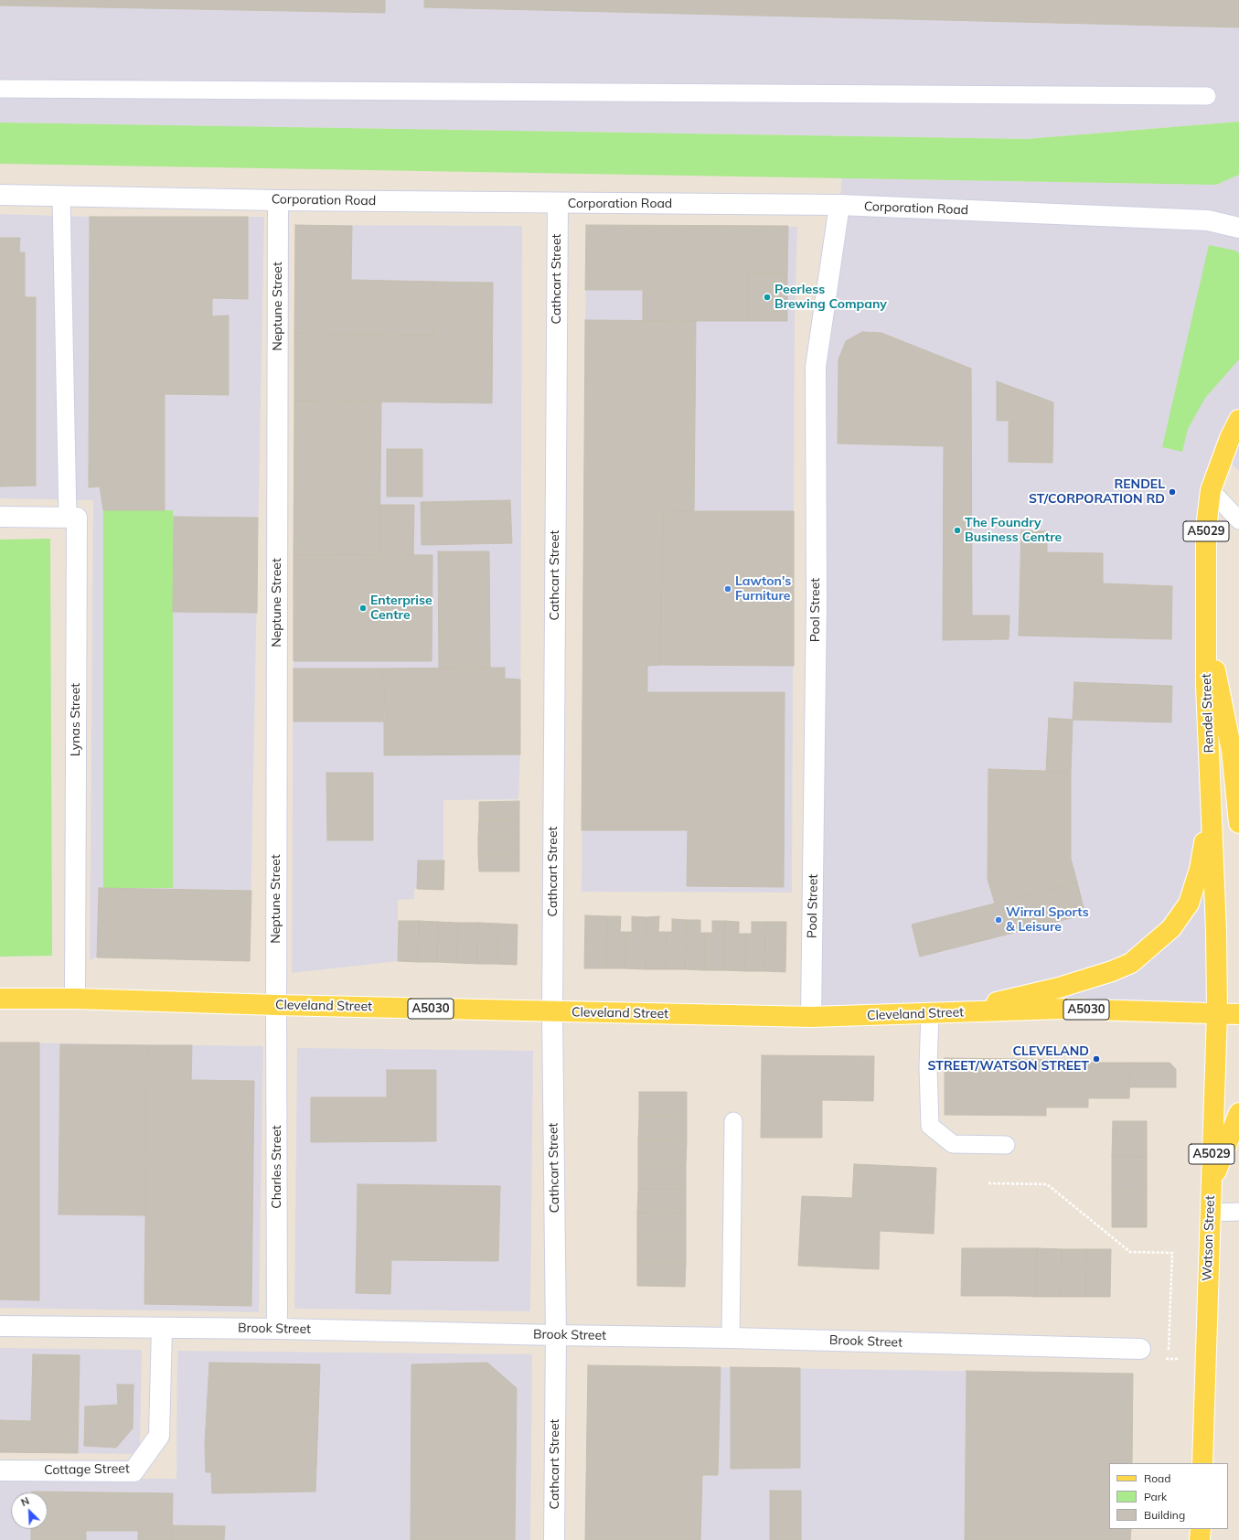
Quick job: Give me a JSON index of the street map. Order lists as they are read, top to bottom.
{
  "streets": {
    "main road": [
      "A5029",
      "Rendel Street",
      "Cleveland Street",
      "A5030",
      "Watson Street"
    ],
    "street": [
      "Corporation Road",
      "Cathcart Street",
      "Neptune Street",
      "Pool Street",
      "Lynas Street",
      "Charles Street",
      "Brook Street",
      "Cottage Street"
    ]
  },
  "crossings": [
    ["Corporation Road", "Cathcart Street"],
    ["Corporation Road", "Neptune Street"],
    ["Corporation Road", "Pool Street"],
    ["Cathcart Street", "Cleveland Street"],
    ["Cathcart Street", "Brook Street"],
    ["Neptune Street", "Cleveland Street"],
    ["Neptune Street", "Charles Street"],
    ["Pool Street", "Cleveland Street"],
    ["Rendel Street", "Cleveland Street"],
    ["Rendel Street", "Watson Street"],
    ["Lynas Street", "Cleveland Street"],
    ["Cleveland Street", "Charles Street"],
    ["Cleveland Street", "Watson Street"],
    ["Charles Street", "Brook Street"],
    ["Brook Street", "Cottage Street"]
  ],
  "places": [
    "Peerless Brewing Company",
    "RENDEL ST/CORPORATION RD",
    "The Foundry Business Centre",
    "Lawton's Furniture",
    "Enterprise Centre",
    "Wirral Sports & Leisure",
    "CLEVELAND STREET/WATSON STREET"
  ],
  "legend": ["Road", "Park", "Building"],
  "north": "top left"
}
